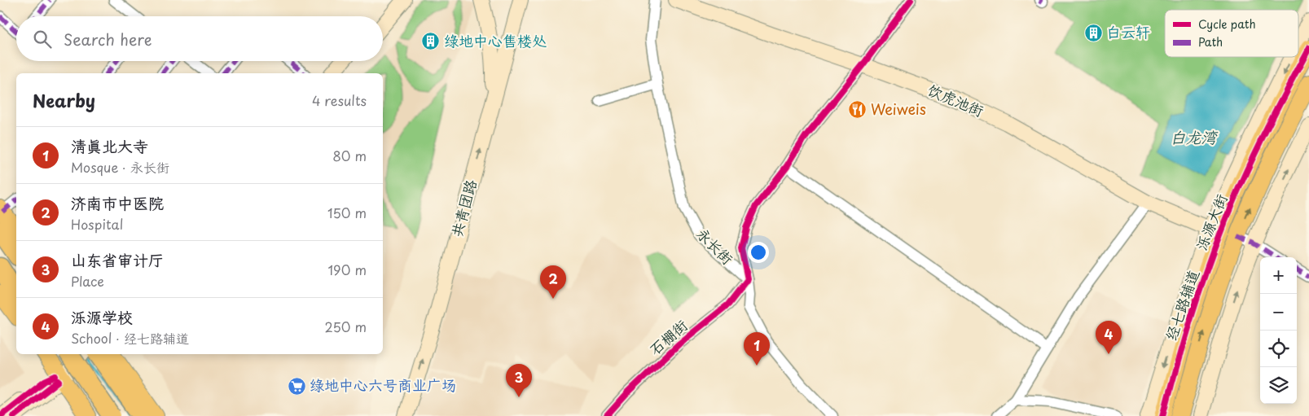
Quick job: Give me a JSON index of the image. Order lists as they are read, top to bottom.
{
  "streets": {
    "main road": ["泺源大街"],
    "street": [
      "饮虎池街",
      "共青团路",
      "永长街",
      "经七路辅道",
      "石棚街"
    ]
  },
  "crossings": [
    ["饮虎池街", "泺源大街"],
    ["饮虎池街", "经七路辅道"],
    ["泺源大街", "经七路辅道"],
    ["永长街", "石棚街"]
  ],
  "one_way": ["共青团路"],
  "water": ["白龙湾"],
  "places": {
    "building": ["白云轩", "绿地中心售楼处"],
    "restaurant": ["Weiweis"],
    "supermarket": ["绿地中心六号商业广场"]
  },
  "legend": ["Cycle path", "Path"],
  "page": {
    "search": "Search here",
    "heading": ["Nearby", "4 results"],
    "list": [
      {
        "mark": "1",
        "name": "清真北大寺",
        "note": "Mosque · 永长街",
        "value": "80 m"
      },
      {
        "mark": "2",
        "name": "济南市中医院",
        "note": "Hospital",
        "value": "150 m"
      },
      {
        "mark": "3",
        "name": "山东省审计厅",
        "note": "Place",
        "value": "190 m"
      },
      {
        "mark": "4",
        "name": "泺源学校",
        "note": "School · 经七路辅道",
        "value": "250 m"
      }
    ],
    "map_buttons": ["+", "−"],
    "pins": [
      "2",
      "4",
      "1",
      "3"
    ]
  }
}
